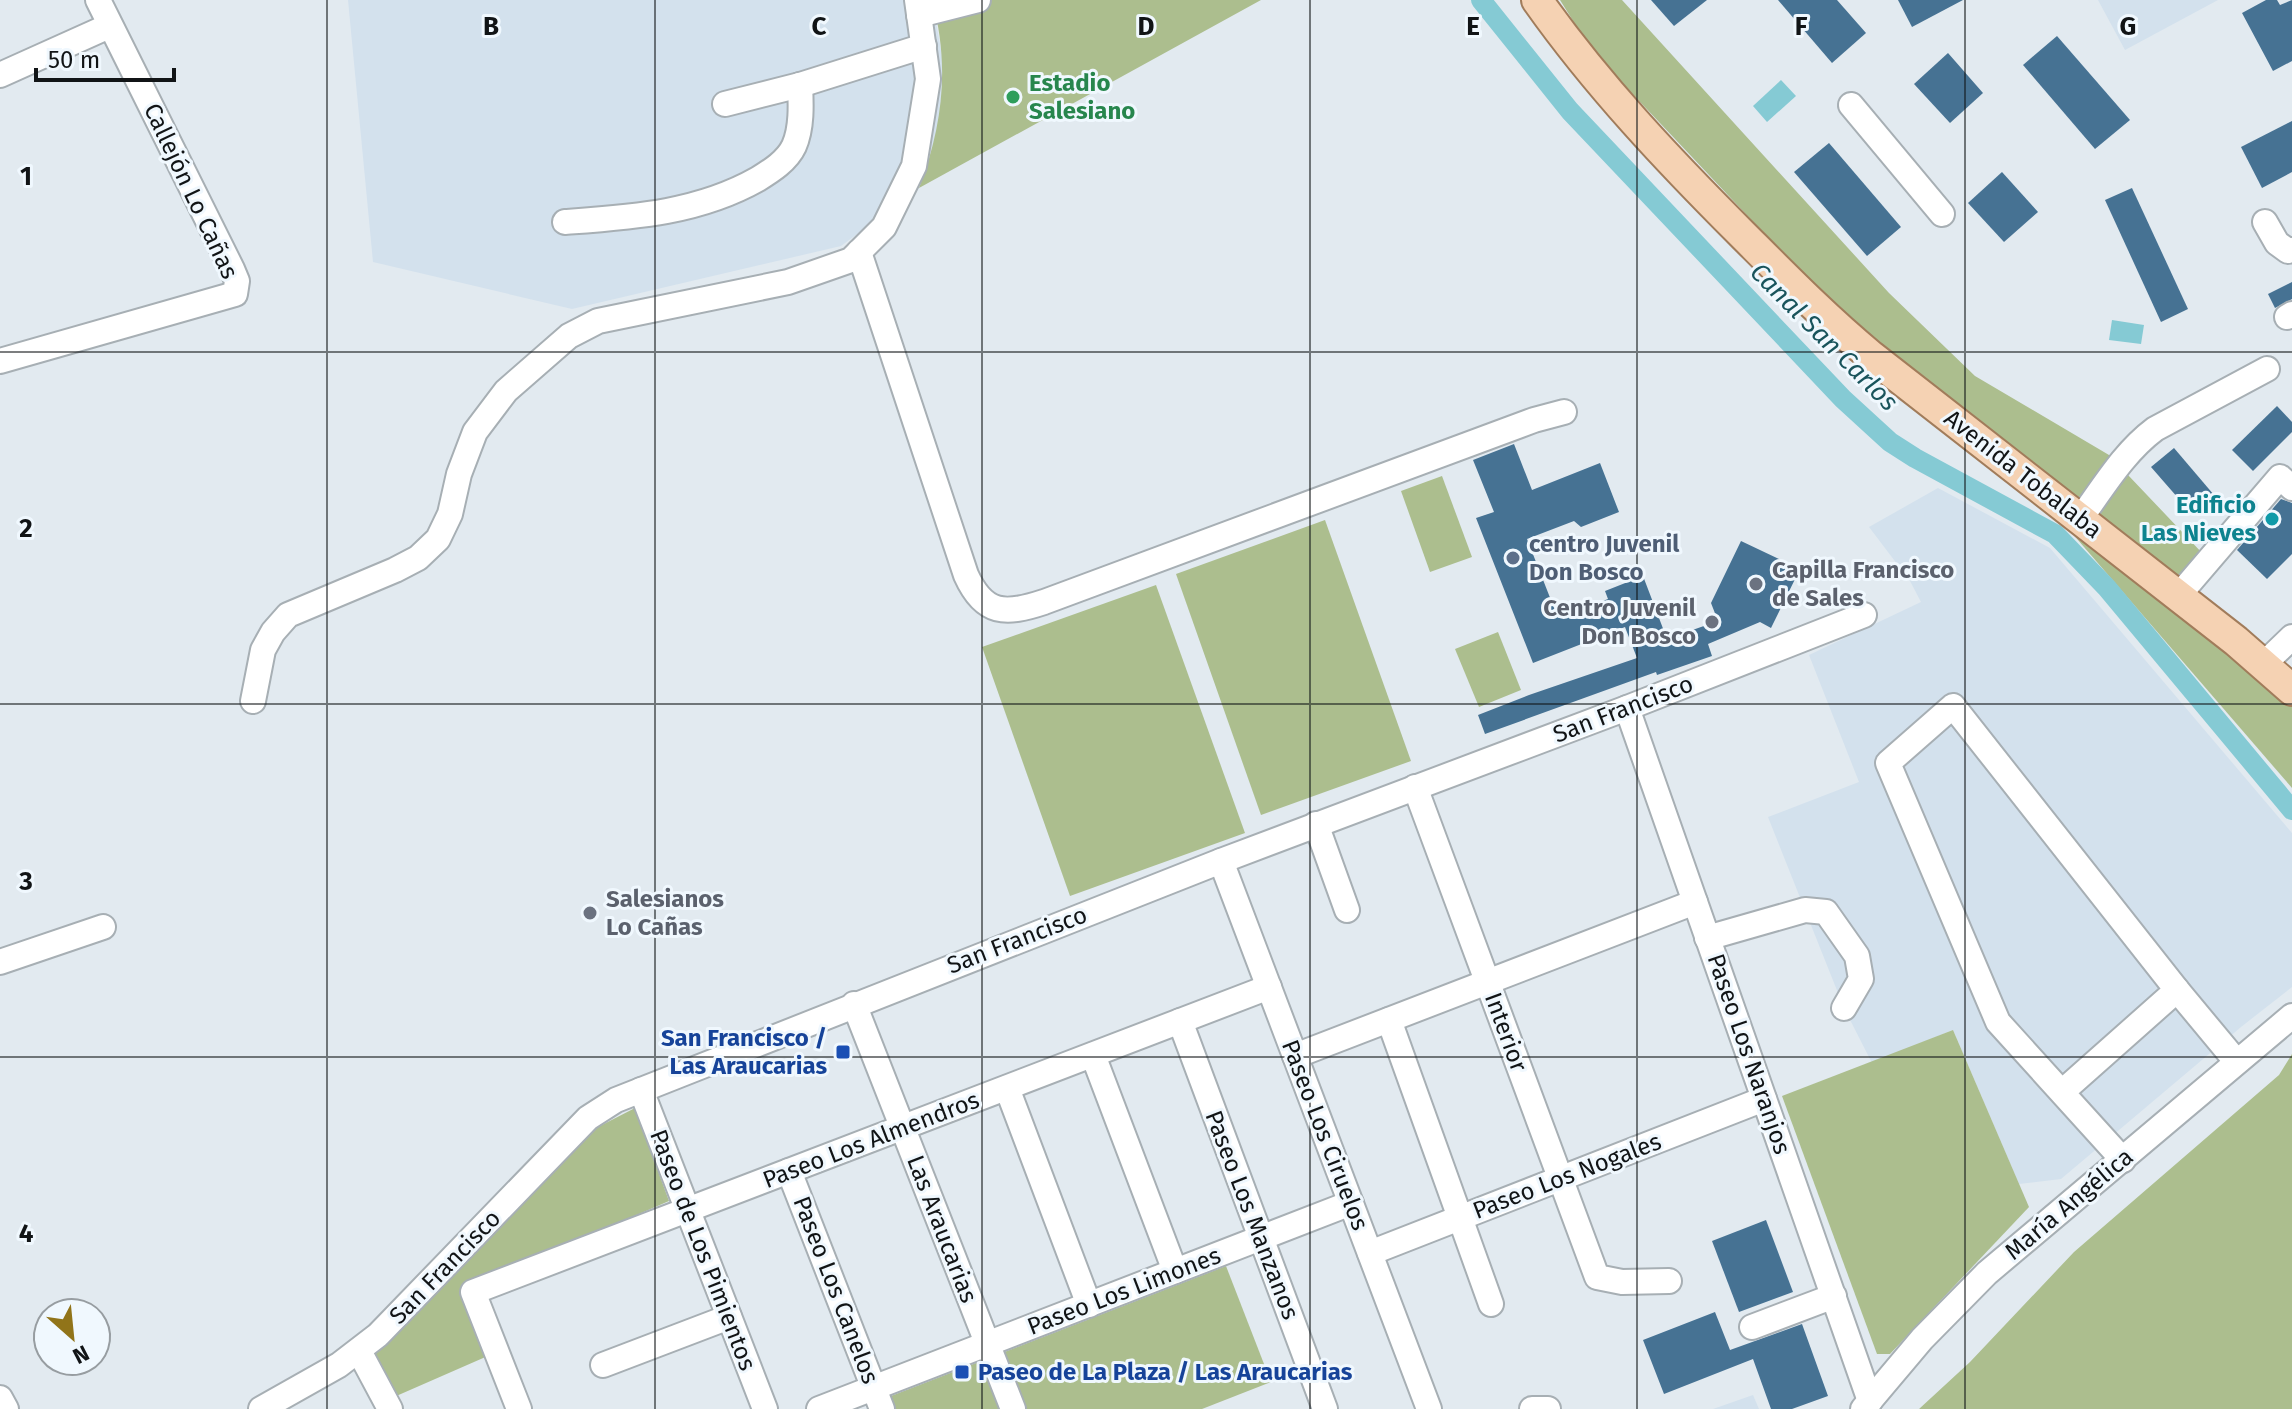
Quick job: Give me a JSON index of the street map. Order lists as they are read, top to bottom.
{
  "streets": {
    "main road": ["Avenida Tobalaba"],
    "street": [
      "Callejón Lo Cañas",
      "San Francisco",
      "Interior",
      "Paseo Los Naranjos",
      "Paseo Los Ciruelos",
      "Paseo Los Almendros",
      "Paseo Los Nogales",
      "María Angélica",
      "Paseo Los Manzanos",
      "Las Araucarias",
      "Paseo de Los Pimientos",
      "Paseo Los Canelos",
      "Paseo Los Limones"
    ]
  },
  "crossings": [
    ["San Francisco", "Interior"],
    ["San Francisco", "Paseo Los Naranjos"],
    ["San Francisco", "Paseo Los Ciruelos"],
    ["San Francisco", "Las Araucarias"],
    ["San Francisco", "Paseo de Los Pimientos"],
    ["Interior", "Paseo Los Nogales"],
    ["Paseo Los Naranjos", "Paseo Los Nogales"],
    ["Paseo Los Naranjos", "María Angélica"],
    ["Paseo Los Ciruelos", "Paseo Los Almendros"],
    ["Paseo Los Ciruelos", "Paseo Los Nogales"],
    ["Paseo Los Ciruelos", "Paseo Los Limones"],
    ["Paseo Los Almendros", "Paseo Los Manzanos"],
    ["Paseo Los Almendros", "Las Araucarias"],
    ["Paseo Los Almendros", "Paseo de Los Pimientos"],
    ["Paseo Los Almendros", "Paseo Los Canelos"],
    ["Paseo Los Manzanos", "Paseo Los Limones"],
    ["Las Araucarias", "Paseo Los Limones"],
    ["Paseo Los Canelos", "Paseo Los Limones"]
  ],
  "water": ["Canal San Carlos"],
  "places": {
    "other": [
      "Estadio Salesiano",
      "Edificio Las Nieves",
      "centro Juvenil Don Bosco",
      "Capilla Francisco de Sales",
      "Centro Juvenil Don Bosco",
      "Salesianos Lo Cañas"
    ],
    "transit": ["San Francisco / Las Araucarias", "Paseo de La Plaza / Las Araucarias"]
  },
  "scale_bar": "50 m",
  "north": "bottom right",
  "grid": {
    "columns": [
      "B",
      "C",
      "D",
      "E",
      "F",
      "G"
    ],
    "rows": [
      "1",
      "2",
      "3",
      "4"
    ]
  }
}
